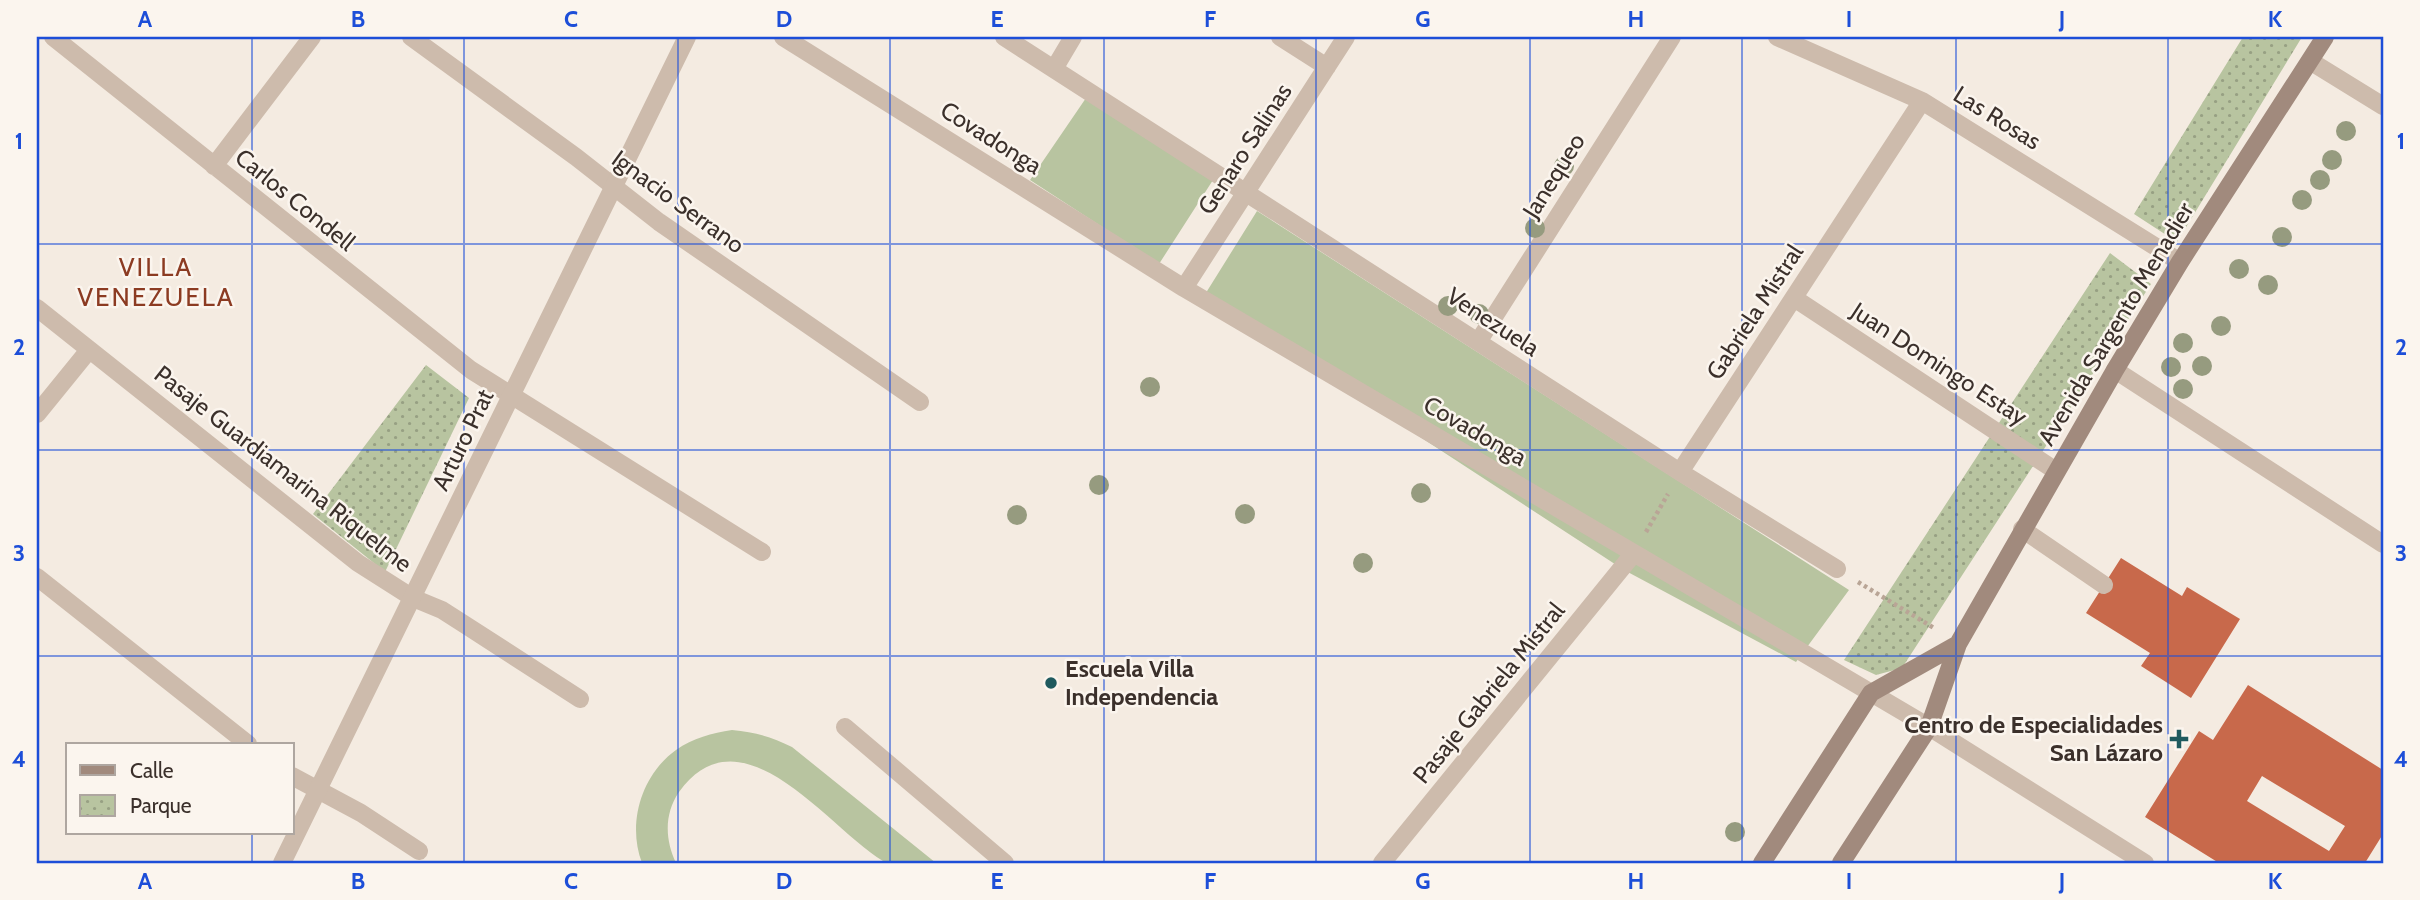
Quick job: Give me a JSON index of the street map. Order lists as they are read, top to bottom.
{
  "streets": {
    "main road": ["Avenida Sargento Menadier"],
    "street": [
      "Las Rosas",
      "Covadonga",
      "Genaro Salinas",
      "Janequeo",
      "Carlos Condell",
      "Ignacio Serrano",
      "Gabriela Mistral",
      "Venezuela",
      "Juan Domingo Estay",
      "Arturo Prat",
      "Pasaje Guardiamarina Riquelme",
      "Pasaje Gabriela Mistral"
    ]
  },
  "crossings": [
    ["Las Rosas", "Gabriela Mistral"],
    ["Las Rosas", "Avenida Sargento Menadier"],
    ["Covadonga", "Genaro Salinas"],
    ["Covadonga", "Avenida Sargento Menadier"],
    ["Covadonga", "Pasaje Gabriela Mistral"],
    ["Genaro Salinas", "Venezuela"],
    ["Janequeo", "Venezuela"],
    ["Carlos Condell", "Arturo Prat"],
    ["Ignacio Serrano", "Arturo Prat"],
    ["Gabriela Mistral", "Venezuela"],
    ["Gabriela Mistral", "Juan Domingo Estay"],
    ["Avenida Sargento Menadier", "Juan Domingo Estay"],
    ["Arturo Prat", "Pasaje Guardiamarina Riquelme"]
  ],
  "districts": ["VILLA VENEZUELA"],
  "places": {
    "other": ["Escuela Villa Independencia"],
    "health": ["Centro de Especialidades San Lázaro"]
  },
  "legend": ["Calle", "Parque"],
  "grid": {
    "columns": [
      "A",
      "B",
      "C",
      "D",
      "E",
      "F",
      "G",
      "H",
      "I",
      "J",
      "K"
    ],
    "rows": [
      "1",
      "2",
      "3",
      "4"
    ]
  }
}
